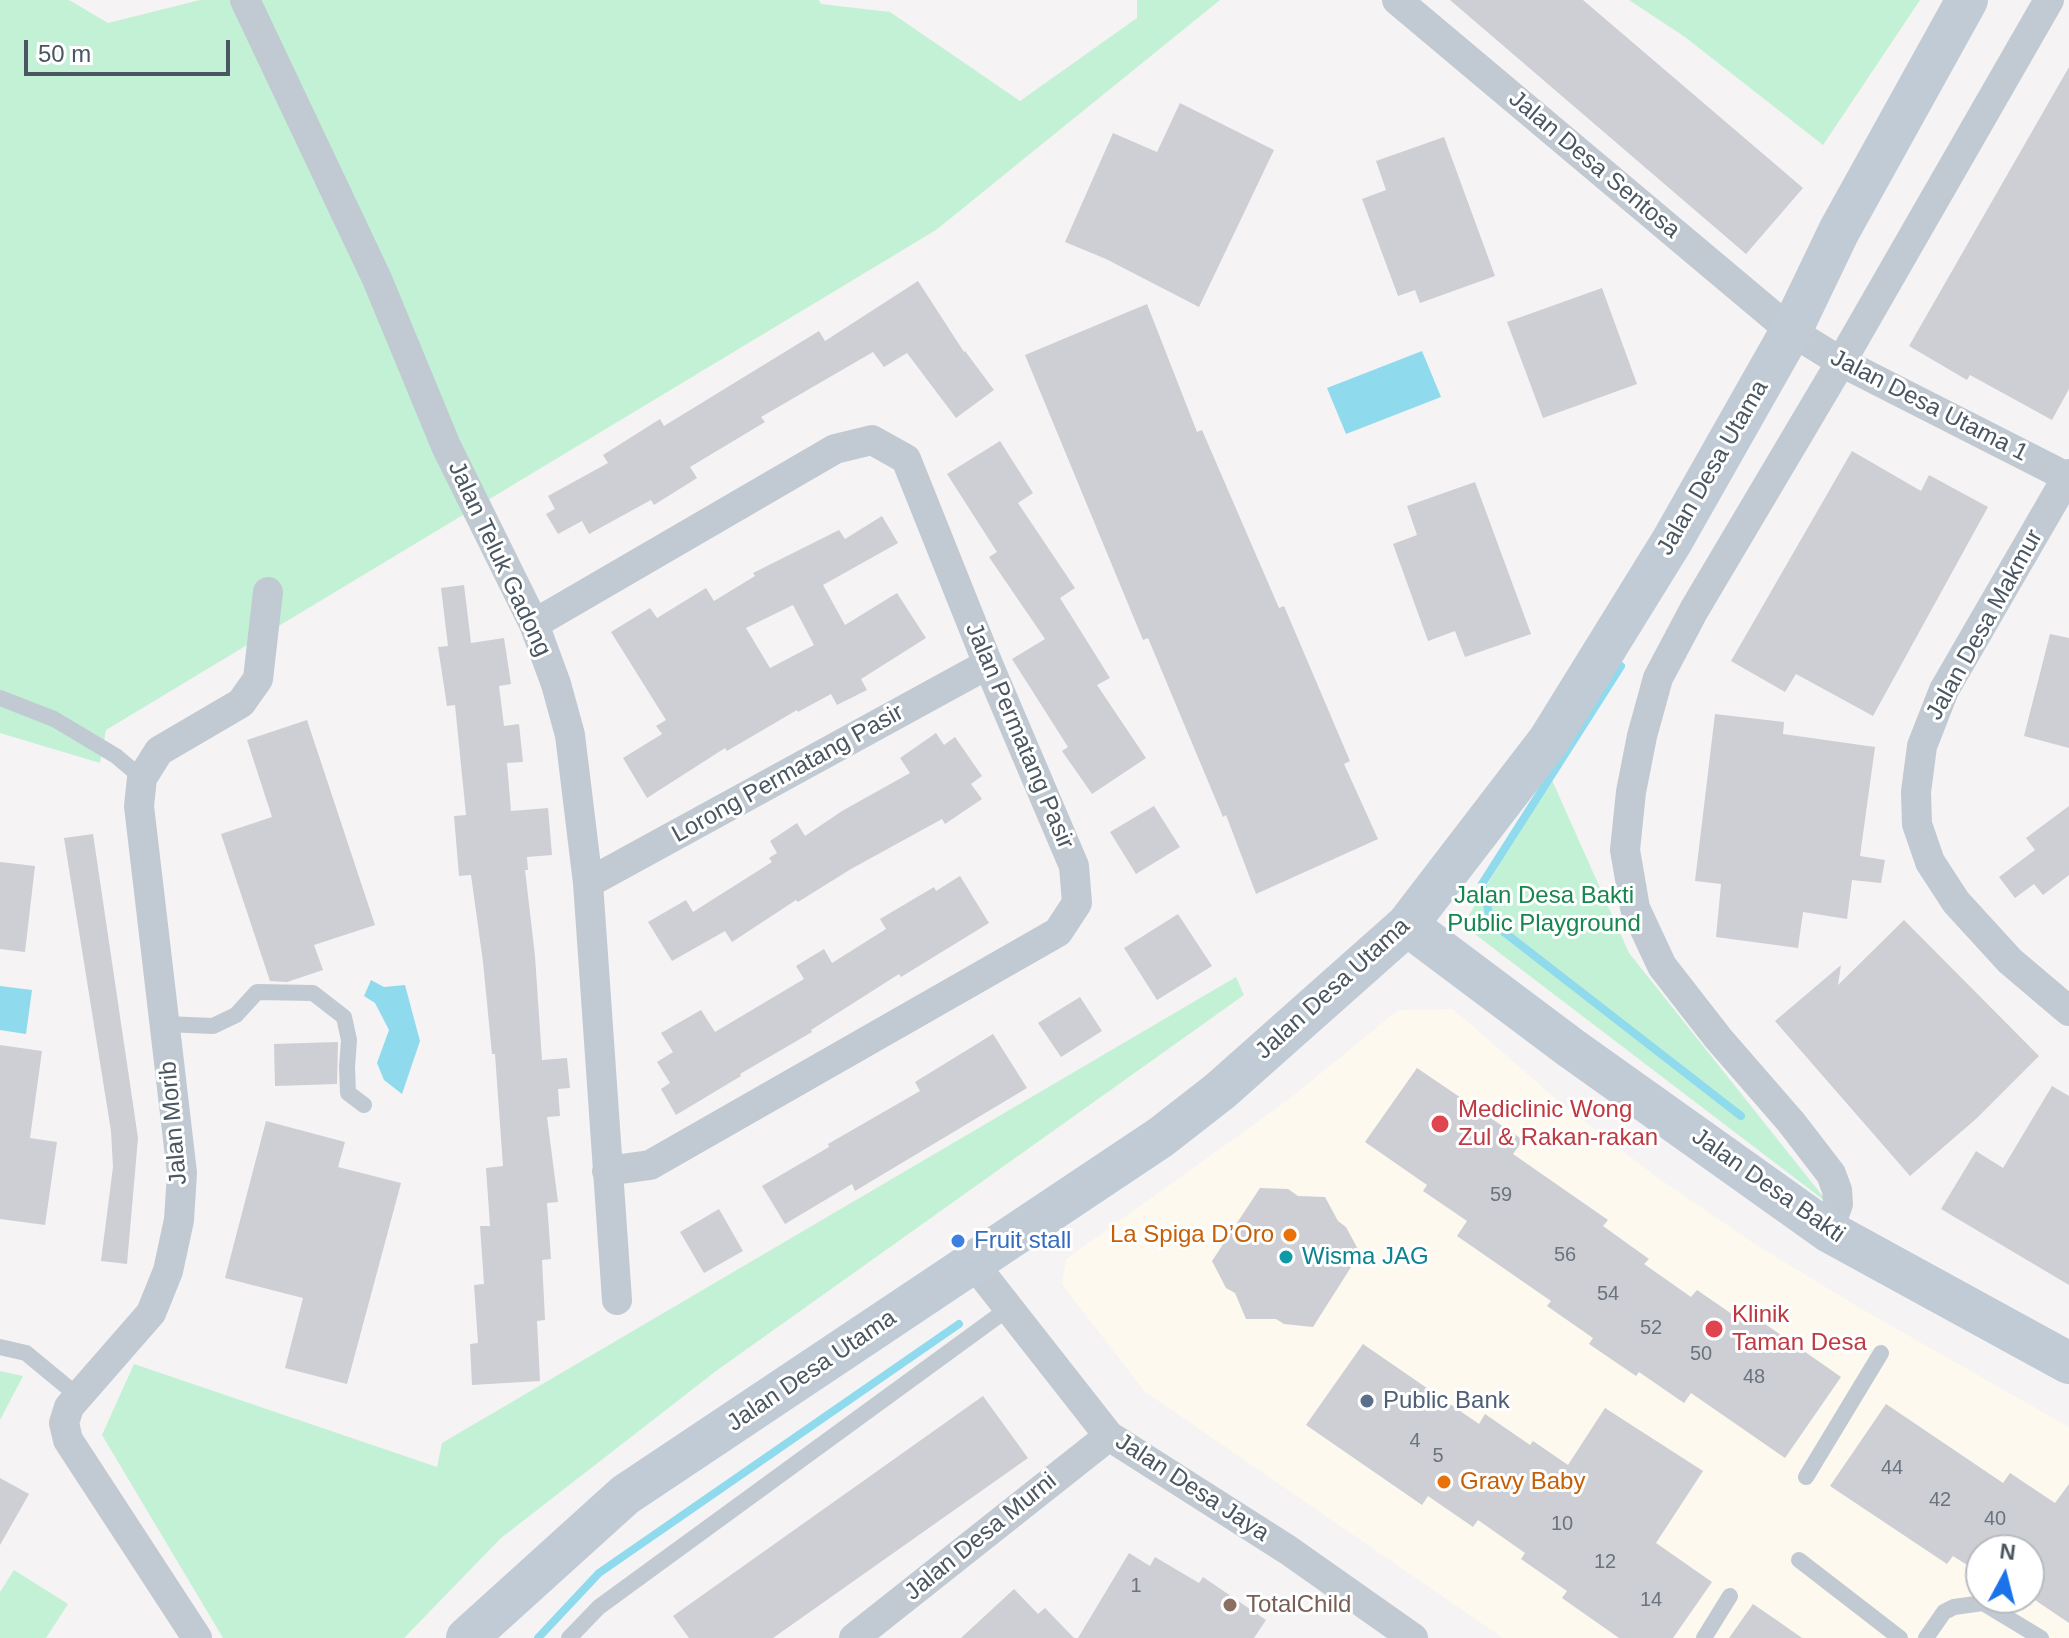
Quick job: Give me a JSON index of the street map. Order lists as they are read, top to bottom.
{
  "streets": {
    "street": [
      "Jalan Desa Sentosa",
      "Jalan Desa Utama 1",
      "Jalan Desa Utama",
      "Jalan Teluk Gadong",
      "Jalan Desa Makmur",
      "Jalan Permatang Pasir",
      "Lorong Permatang Pasir",
      "Jalan Morib",
      "Jalan Desa Bakti",
      "Jalan Desa Jaya",
      "Jalan Desa Murni"
    ]
  },
  "crossings": [
    ["Jalan Desa Sentosa", "Jalan Desa Utama 1"],
    ["Jalan Desa Sentosa", "Jalan Desa Utama"],
    ["Jalan Desa Utama 1", "Jalan Desa Utama"],
    ["Jalan Desa Utama 1", "Jalan Desa Makmur"],
    ["Jalan Desa Utama", "Jalan Desa Bakti"],
    ["Jalan Desa Utama", "Jalan Desa Jaya"],
    ["Jalan Teluk Gadong", "Jalan Permatang Pasir"],
    ["Jalan Teluk Gadong", "Lorong Permatang Pasir"],
    ["Jalan Permatang Pasir", "Lorong Permatang Pasir"],
    ["Jalan Desa Jaya", "Jalan Desa Murni"]
  ],
  "parks": ["Jalan Desa Bakti Public Playground"],
  "places": [
    "Mediclinic Wong Zul & Rakan-rakan",
    "La Spiga D’Oro",
    "Fruit stall",
    "Wisma JAG",
    "Klinik Taman Desa",
    "Public Bank",
    "Gravy Baby",
    "TotalChild"
  ],
  "house_numbers": [
    "59",
    "56",
    "54",
    "52",
    "50",
    "48",
    "4",
    "5",
    "44",
    "42",
    "40",
    "10",
    "12",
    "1",
    "14"
  ],
  "scale_bar": "50 m",
  "north": "top"
}
